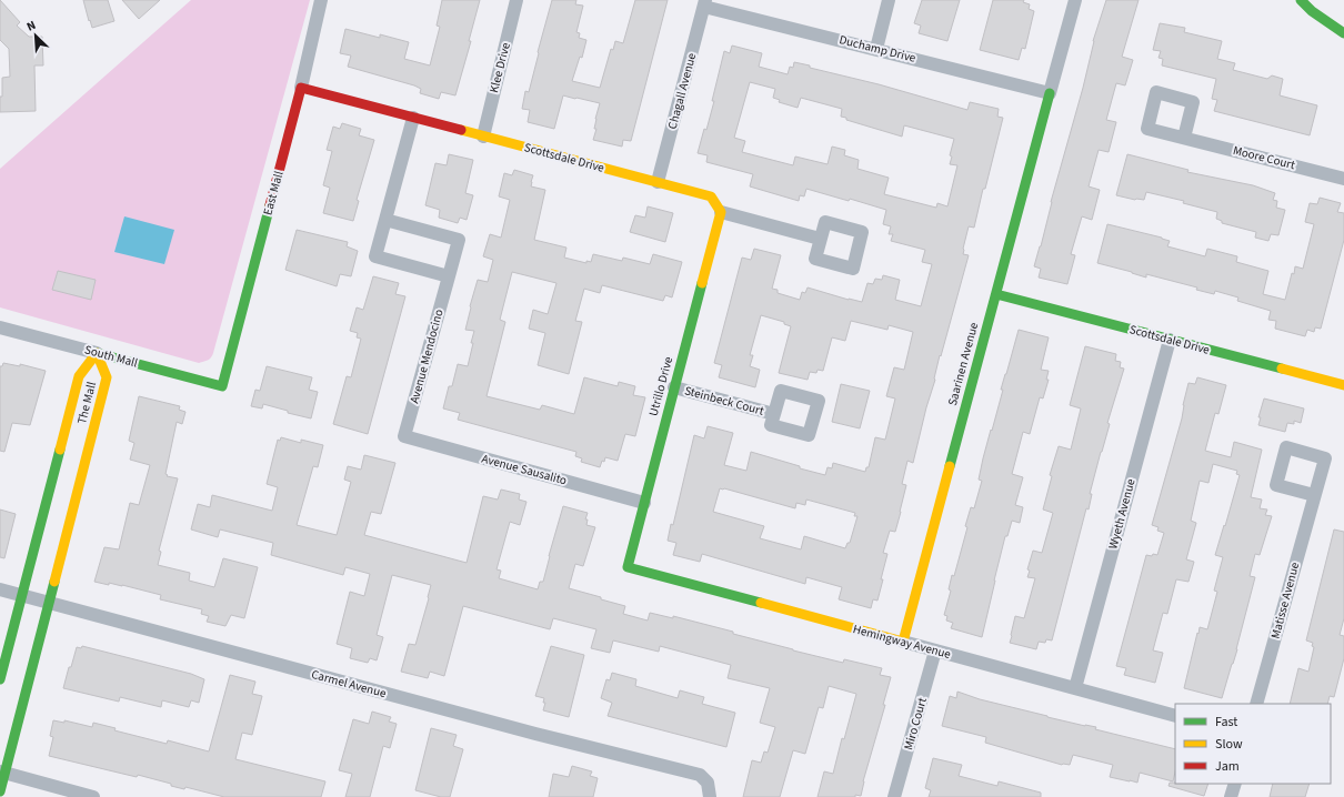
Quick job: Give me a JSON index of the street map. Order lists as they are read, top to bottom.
{
  "streets": {
    "main road": [
      "Scottsdale Drive",
      "East Mall",
      "South Mall",
      "Saarinen Avenue",
      "Utrillo Drive",
      "The Mall",
      "Hemingway Avenue"
    ],
    "street": [
      "Duchamp Drive",
      "Klee Drive",
      "Chagall Avenue",
      "Moore Court",
      "Avenue Mendocino",
      "Steinbeck Court",
      "Avenue Sausalito",
      "Wyeth Avenue",
      "Matisse Avenue",
      "Carmel Avenue",
      "Miro Court"
    ]
  },
  "crossings": [
    ["Duchamp Drive", "Chagall Avenue"],
    ["Duchamp Drive", "Saarinen Avenue"],
    ["Klee Drive", "Scottsdale Drive"],
    ["Chagall Avenue", "Scottsdale Drive"],
    ["Scottsdale Drive", "East Mall"],
    ["Scottsdale Drive", "Saarinen Avenue"],
    ["Scottsdale Drive", "Utrillo Drive"],
    ["Scottsdale Drive", "Wyeth Avenue"],
    ["East Mall", "South Mall"],
    ["South Mall", "The Mall"],
    ["Avenue Mendocino", "Avenue Sausalito"],
    ["Saarinen Avenue", "Hemingway Avenue"],
    ["Utrillo Drive", "Steinbeck Court"],
    ["Utrillo Drive", "Avenue Sausalito"],
    ["Utrillo Drive", "Hemingway Avenue"],
    ["The Mall", "Carmel Avenue"],
    ["Wyeth Avenue", "Hemingway Avenue"],
    ["Hemingway Avenue", "Miro Court"]
  ],
  "legend": ["Fast", "Slow", "Jam"],
  "north": "top left"
}
